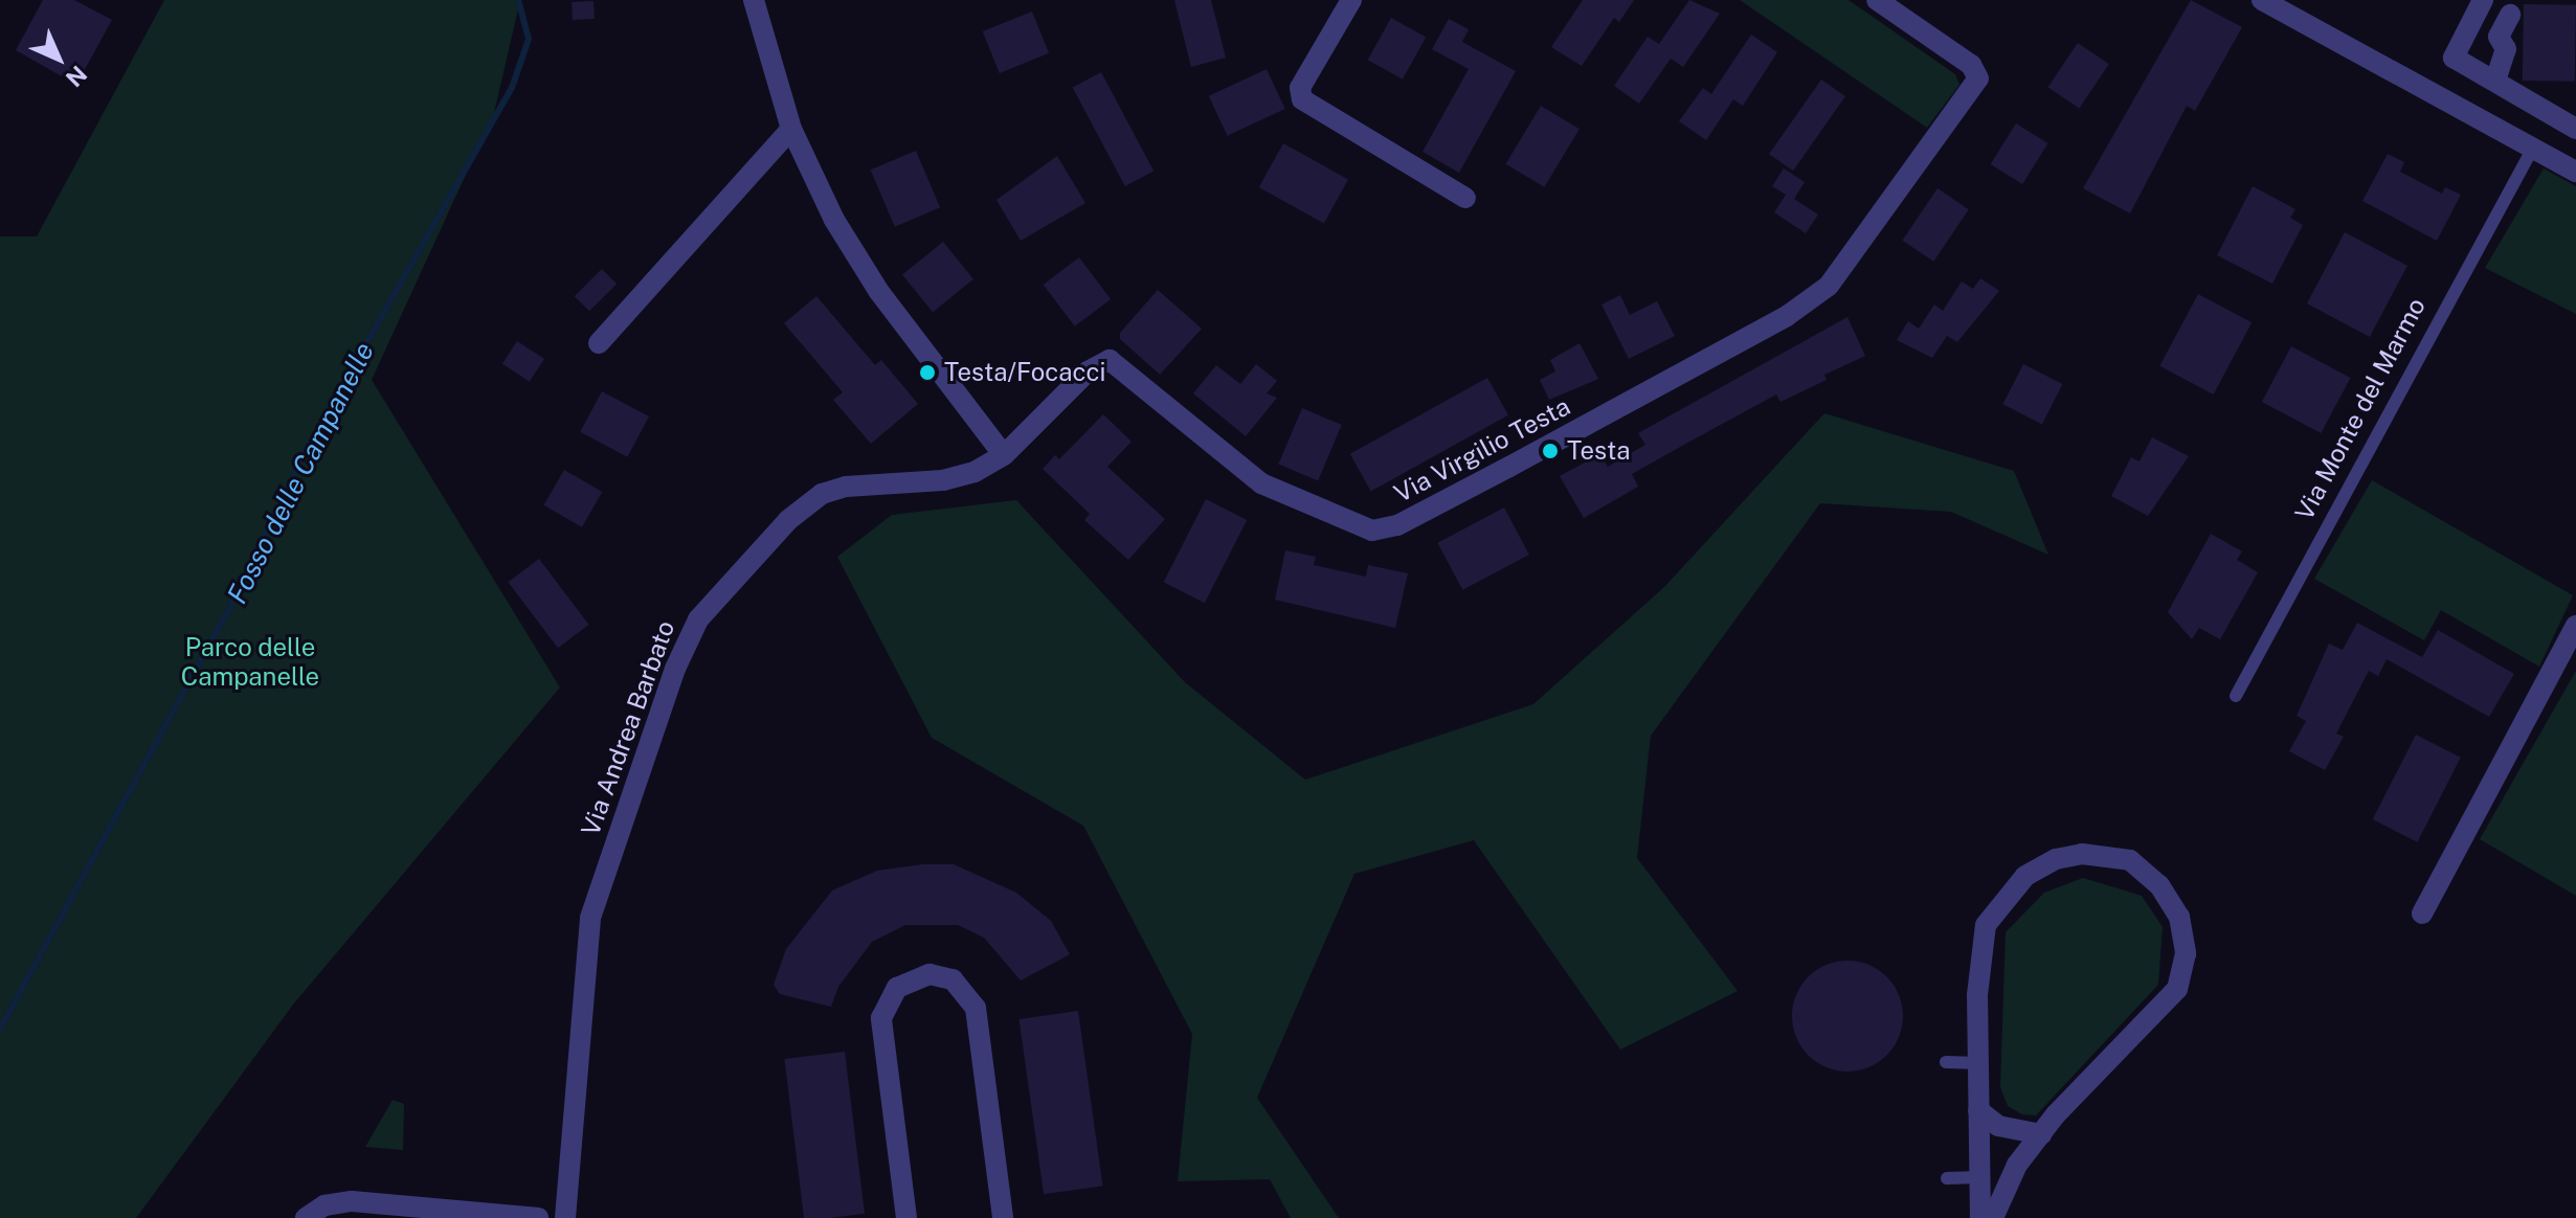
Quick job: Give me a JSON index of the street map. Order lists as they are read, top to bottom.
{
  "streets": {
    "street": ["Via Virgilio Testa", "Via Andrea Barbato"],
    "lane": ["Via Monte del Marmo"]
  },
  "crossings": [
    ["Via Virgilio Testa", "Via Andrea Barbato"]
  ],
  "water": ["Fosso delle Campanelle"],
  "parks": ["Parco delle Campanelle"],
  "places": ["Testa/Focacci", "Testa"],
  "north": "bottom right"
}
